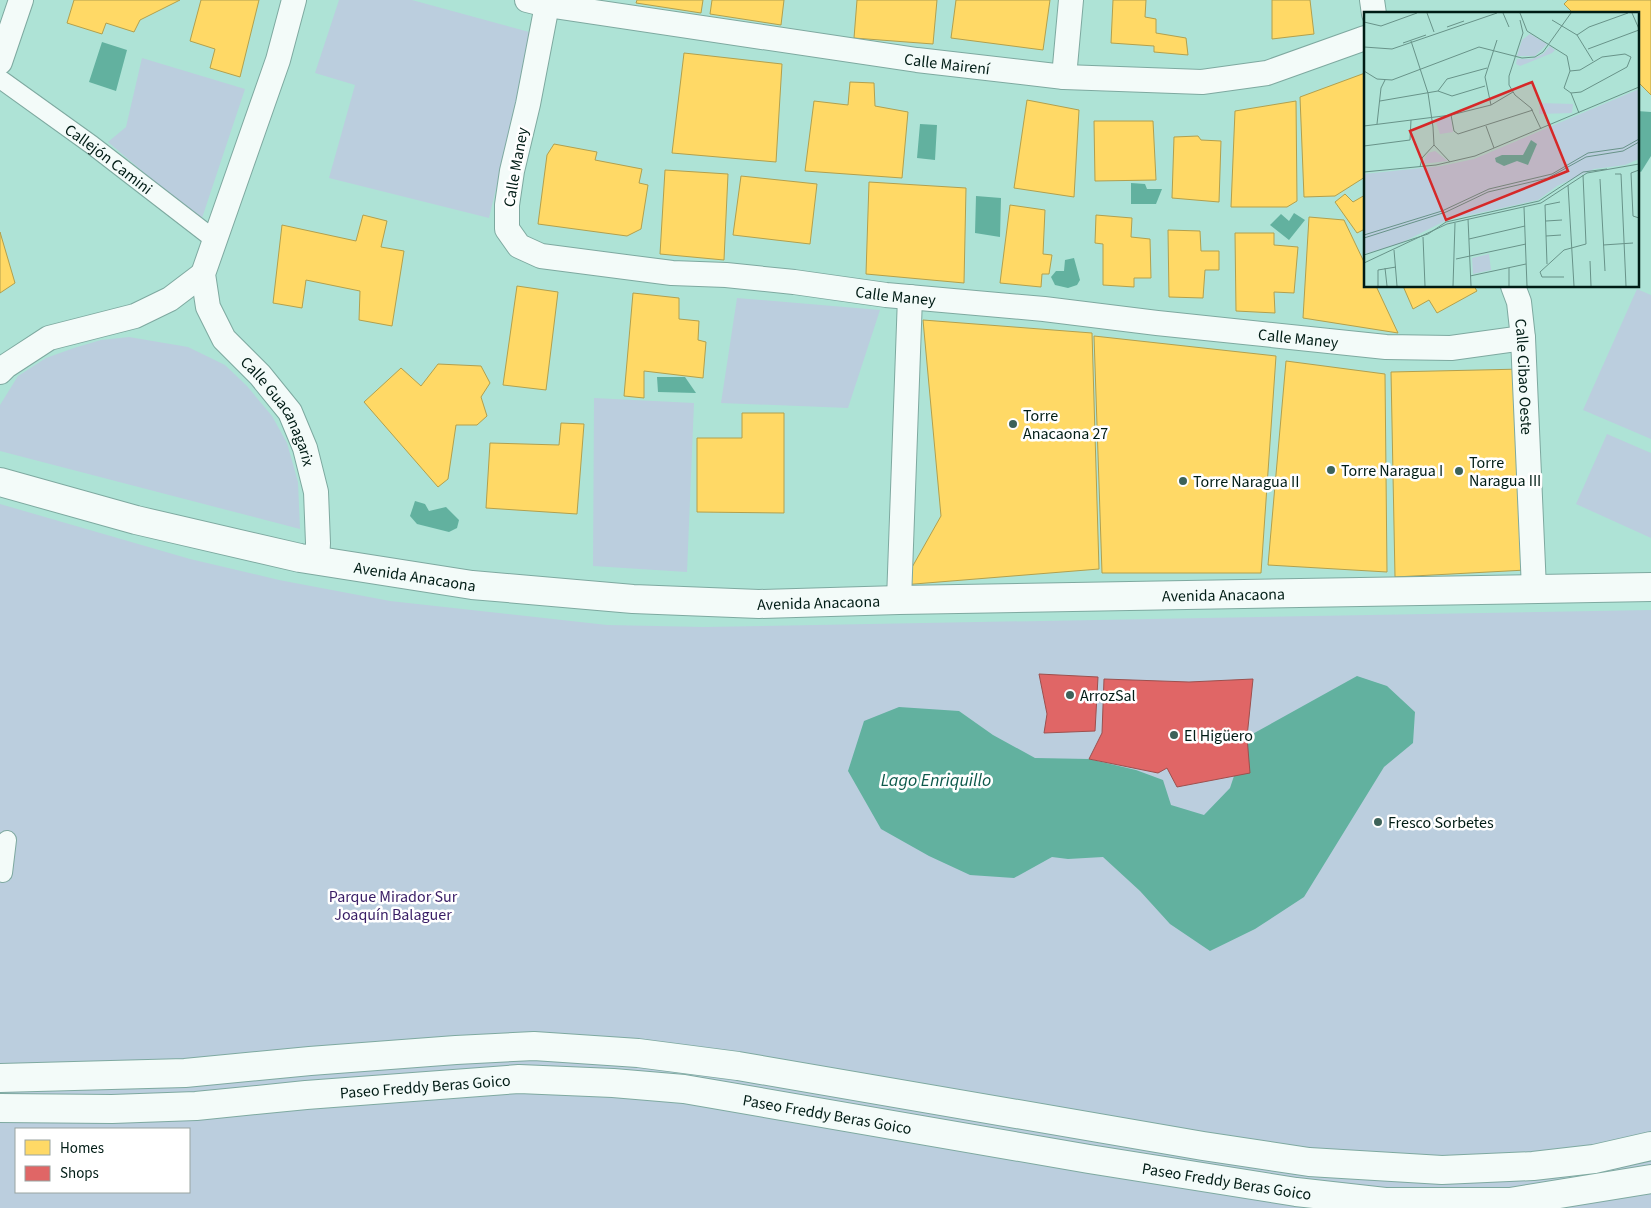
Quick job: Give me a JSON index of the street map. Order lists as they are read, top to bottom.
{
  "streets": {
    "street": [
      "Calle Mairení",
      "Callejón Camini",
      "Calle Maney",
      "Calle Cibao Oeste",
      "Calle Guacanagarix",
      "Avenida Anacaona",
      "Paseo Freddy Beras Goico"
    ]
  },
  "crossings": [
    ["Calle Mairení", "Calle Maney"],
    ["Callejón Camini", "Calle Guacanagarix"],
    ["Calle Maney", "Calle Cibao Oeste"],
    ["Calle Cibao Oeste", "Avenida Anacaona"],
    ["Calle Guacanagarix", "Avenida Anacaona"]
  ],
  "water": ["Lago Enriquillo"],
  "parks": ["Parque Mirador Sur Joaquín Balaguer"],
  "places": [
    "Torre Anacaona 27",
    "Torre Naragua I",
    "Torre Naragua III",
    "Torre Naragua II",
    "ArrozSal",
    "El Higüero",
    "Fresco Sorbetes"
  ],
  "legend": ["Homes", "Shops"]
}
